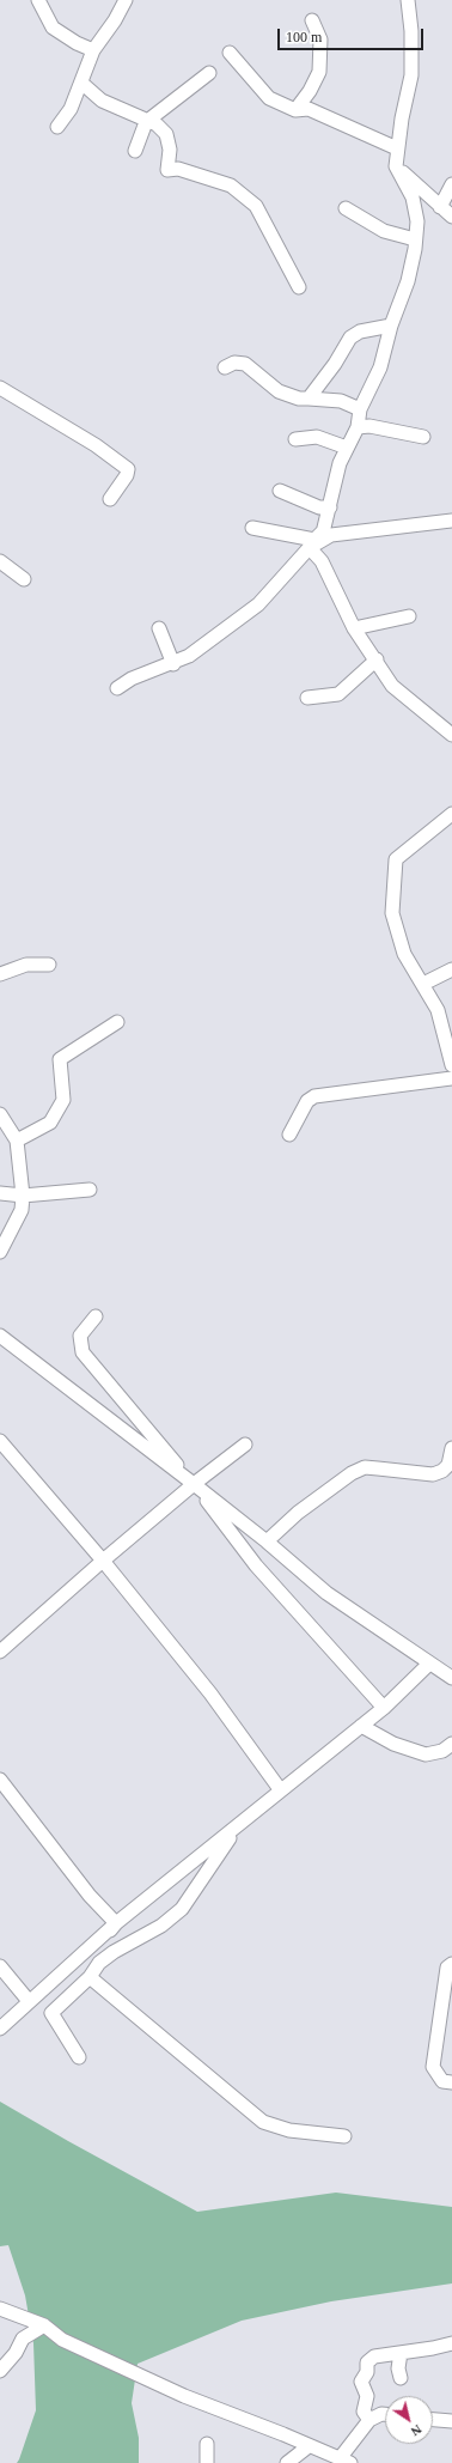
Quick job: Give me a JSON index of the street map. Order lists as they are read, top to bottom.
{
  "scale_bar": "100 m",
  "north": "bottom right"
}
